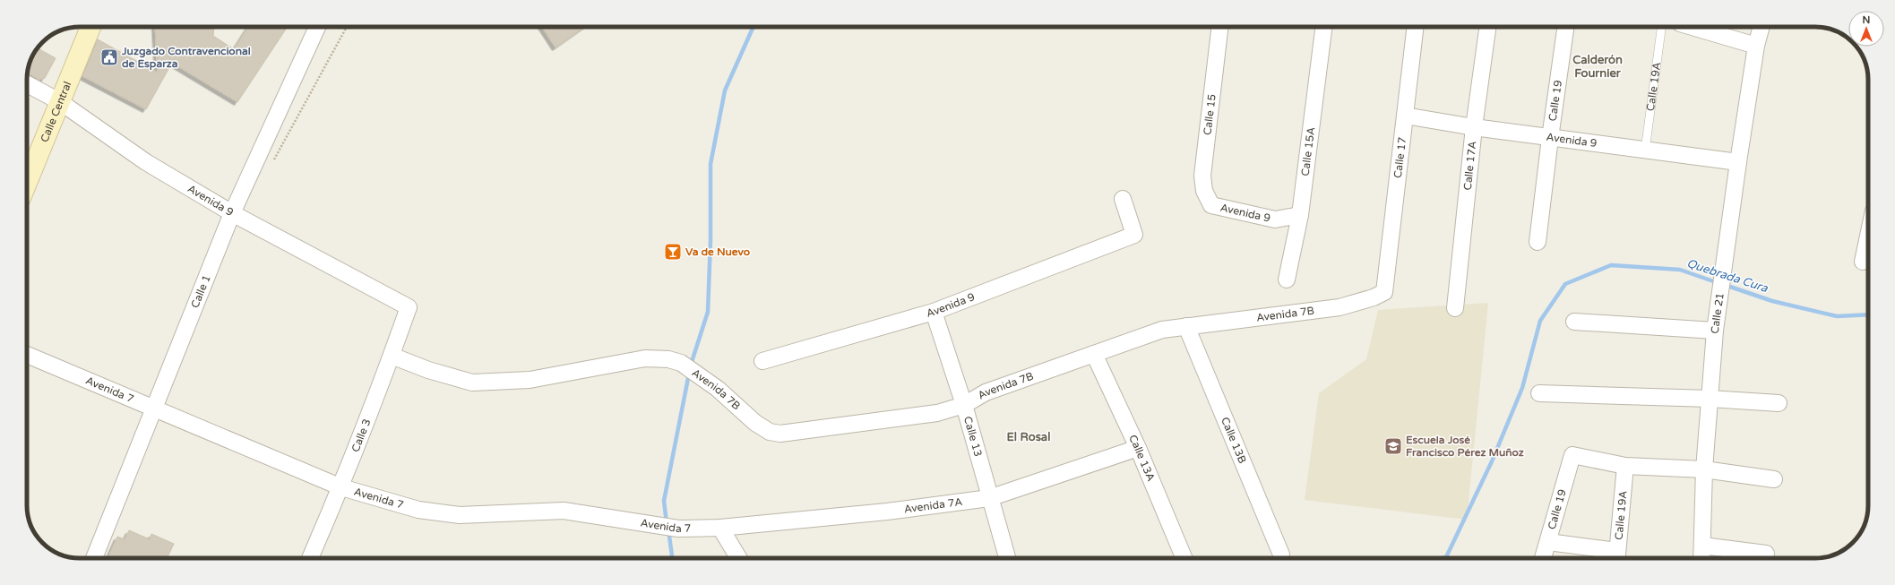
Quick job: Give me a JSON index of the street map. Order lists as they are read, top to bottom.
{
  "streets": {
    "street": [
      "Calle 19A",
      "Calle 19",
      "Calle Central",
      "Calle 15",
      "Avenida 9",
      "Calle 15A",
      "Calle 17",
      "Calle 17A",
      "Calle 1",
      "Avenida 7B",
      "Calle 21",
      "Avenida 7",
      "Calle 3",
      "Calle 13",
      "Calle 13B",
      "Calle 13A",
      "Avenida 7A"
    ]
  },
  "crossings": [
    ["Calle 19A", "Calle 19"],
    ["Calle 19A", "Avenida 9"],
    ["Calle 19", "Avenida 9"],
    ["Calle Central", "Avenida 9"],
    ["Calle 15", "Avenida 9"],
    ["Avenida 9", "Calle 15A"],
    ["Avenida 9", "Calle 17"],
    ["Avenida 9", "Calle 17A"],
    ["Avenida 9", "Calle 1"],
    ["Avenida 9", "Calle 21"],
    ["Avenida 9", "Calle 3"],
    ["Avenida 9", "Calle 13"],
    ["Calle 17", "Avenida 7B"],
    ["Calle 1", "Avenida 7"],
    ["Avenida 7B", "Calle 3"],
    ["Avenida 7B", "Calle 13"],
    ["Avenida 7B", "Calle 13B"],
    ["Avenida 7B", "Calle 13A"],
    ["Avenida 7", "Calle 3"],
    ["Avenida 7", "Avenida 7A"],
    ["Calle 13", "Avenida 7A"],
    ["Calle 13A", "Avenida 7A"]
  ],
  "districts": ["Calderón Fournier", "El Rosal"],
  "water": ["Quebrada Cura"],
  "places": {
    "public building": ["Juzgado Contravencional de Esparza"],
    "bar": ["Va de Nuevo"],
    "school or university": ["Escuela José Francisco Pérez Muñoz"]
  },
  "north": "top"
}
